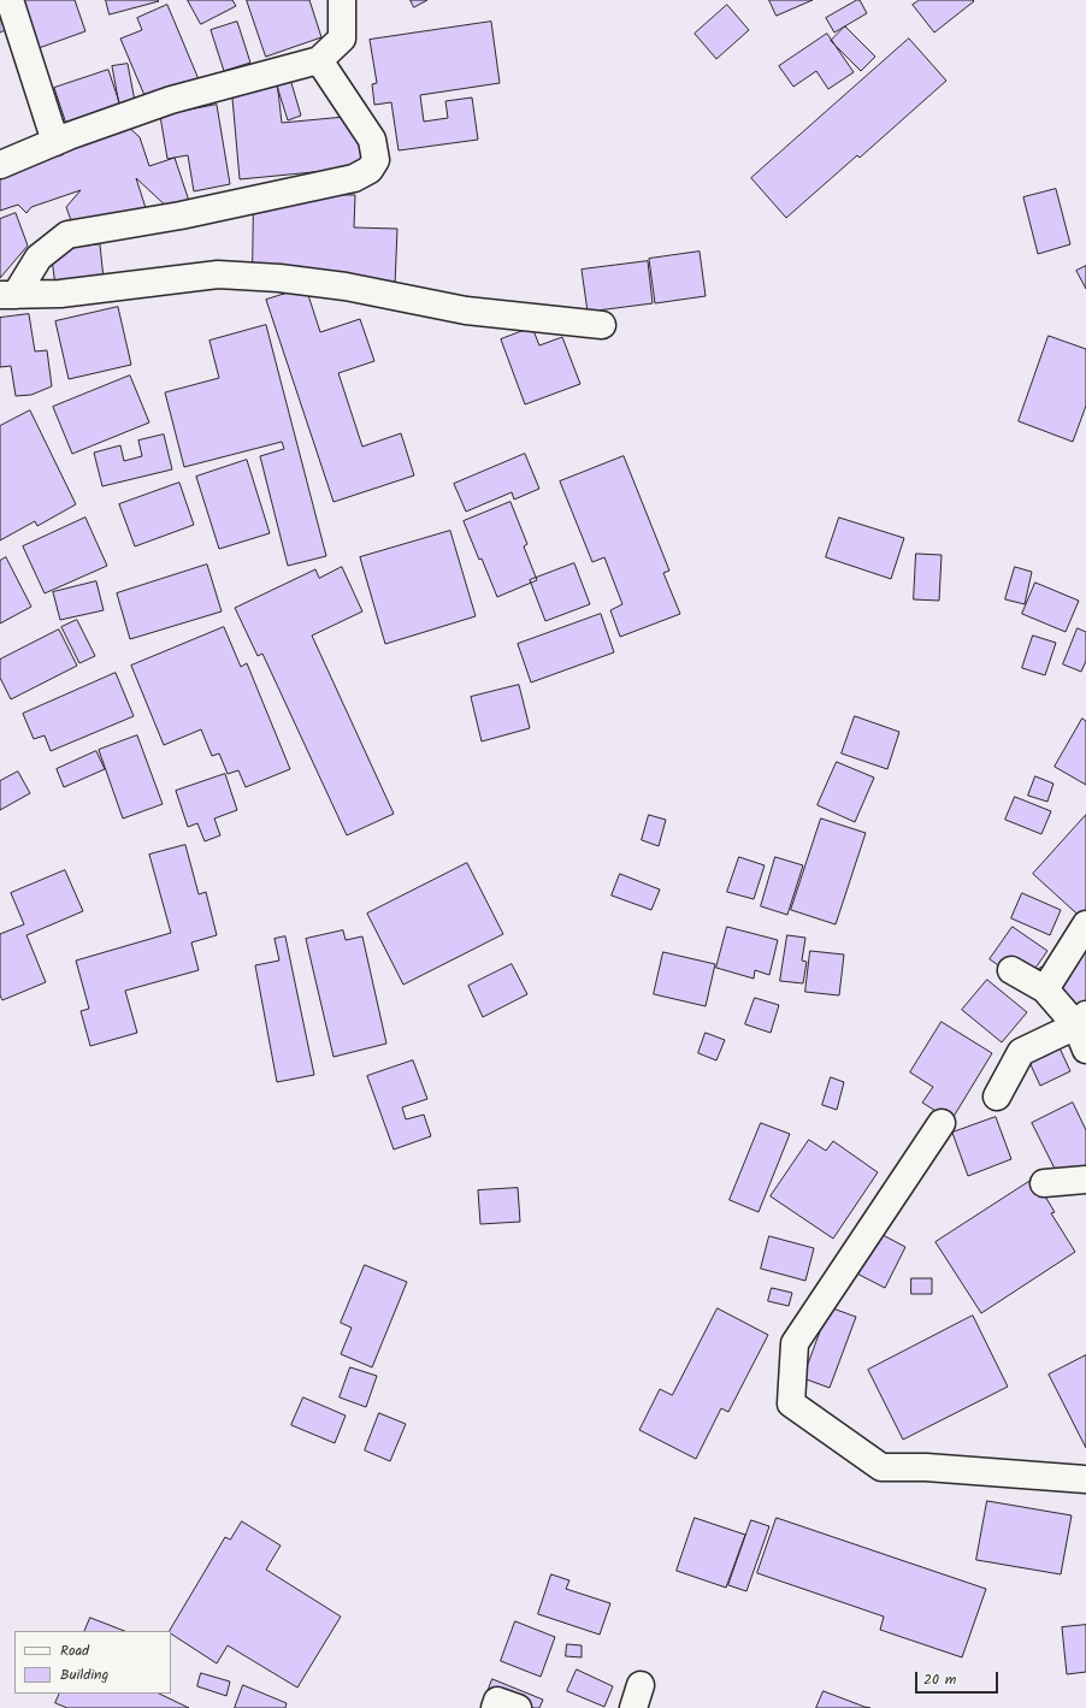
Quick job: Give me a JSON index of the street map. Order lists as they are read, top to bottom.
{
  "legend": ["Road", "Building"],
  "scale_bar": "20 m"
}
